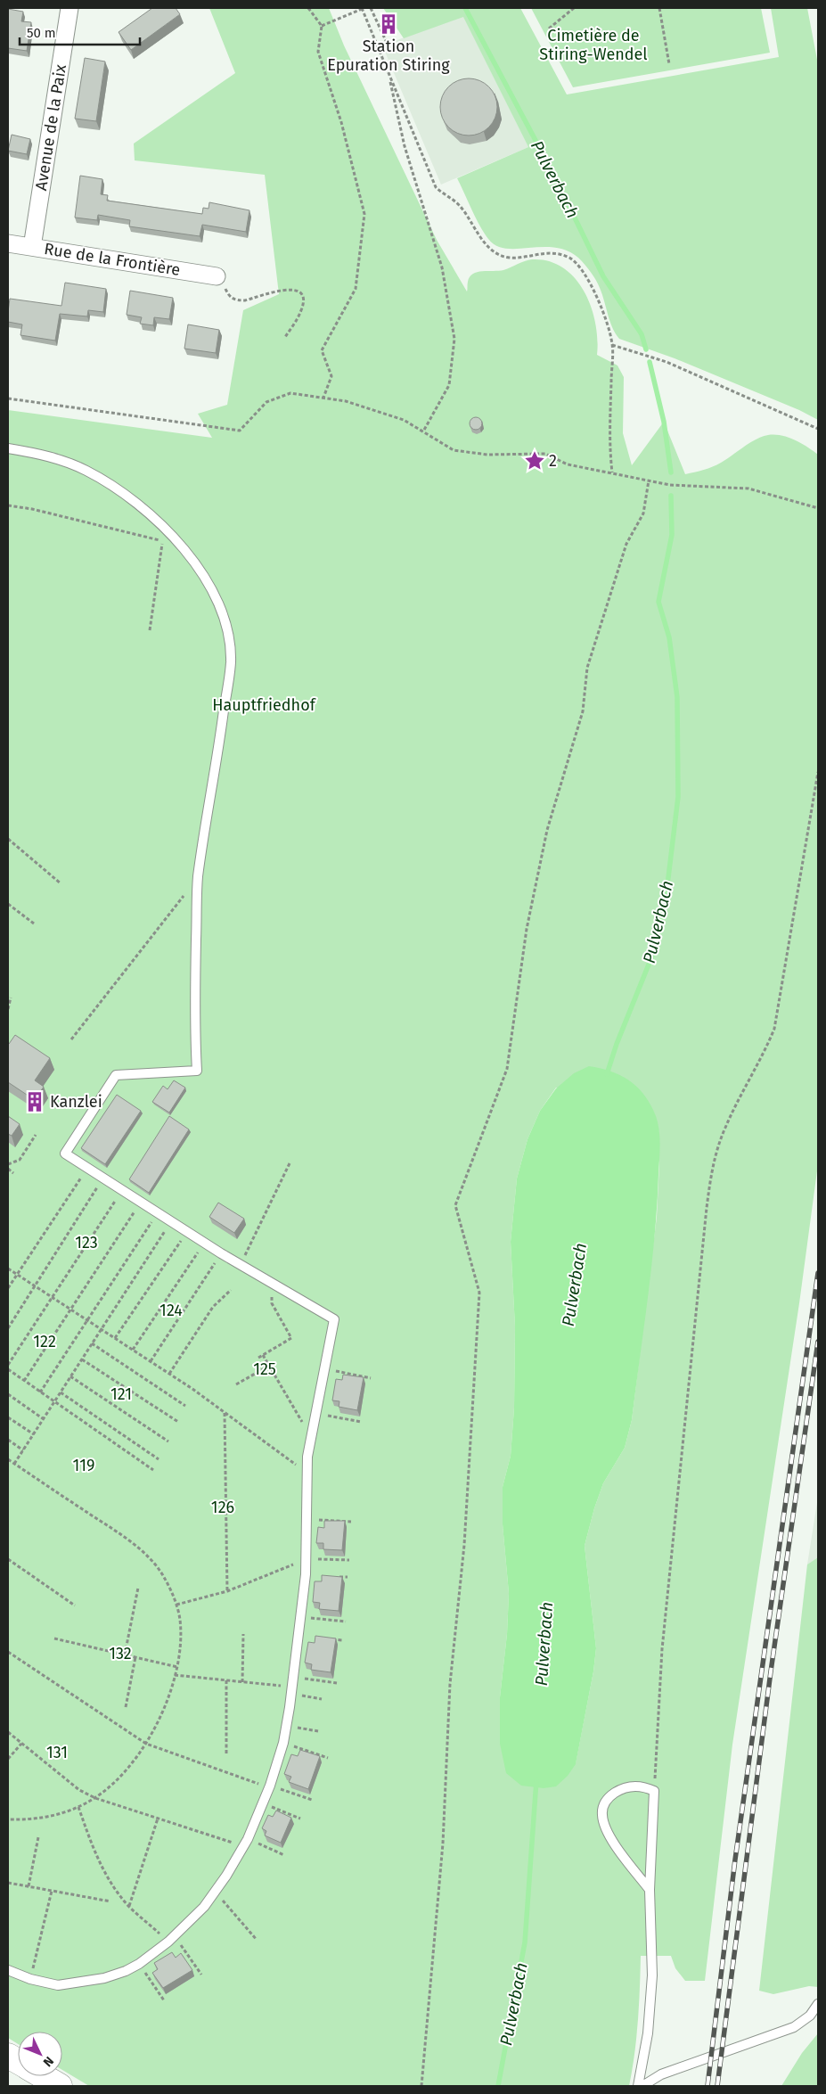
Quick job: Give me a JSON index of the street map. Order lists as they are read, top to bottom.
{
  "streets": {
    "street": ["Avenue de la Paix", "Rue de la Frontière"]
  },
  "crossings": [
    ["Avenue de la Paix", "Rue de la Frontière"]
  ],
  "water": ["Pulverbach"],
  "parks": [
    "Cimetière de Stiring-Wendel",
    "Hauptfriedhof",
    "123",
    "124",
    "122",
    "125",
    "121",
    "119",
    "126",
    "132",
    "131"
  ],
  "places": {
    "building": ["Station Epuration Stiring", "Kanzlei"],
    "place": ["2"]
  },
  "scale_bar": "50 m",
  "north": "bottom right"
}
